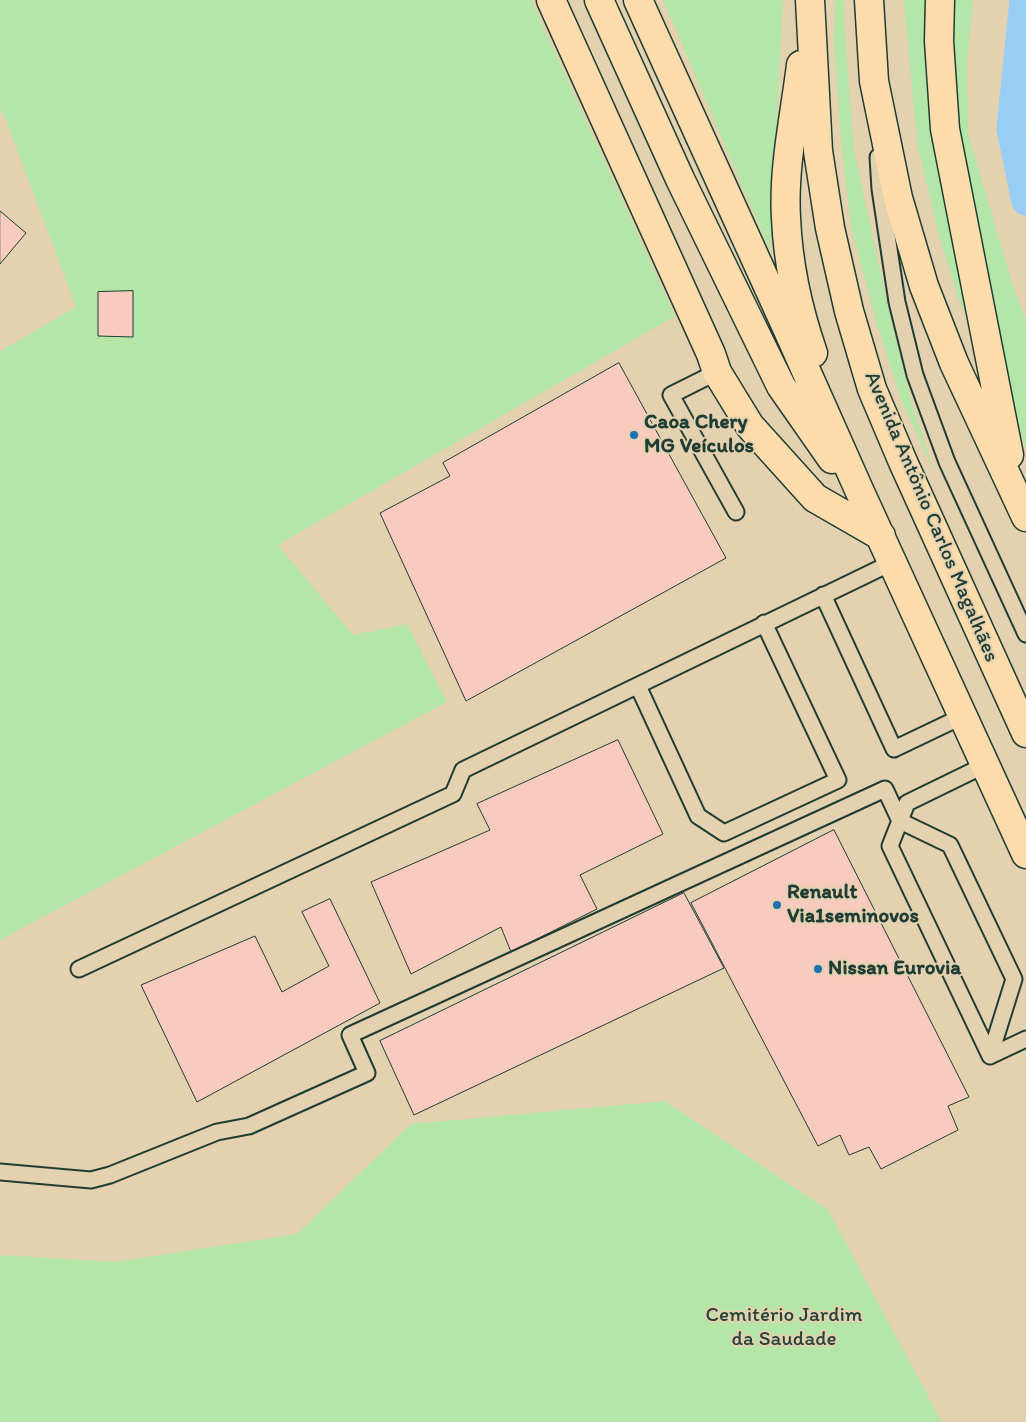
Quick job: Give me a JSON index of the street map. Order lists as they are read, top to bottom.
{
  "streets": {
    "highway": ["Avenida Antônio Carlos Magalhães"]
  },
  "parks": ["Cemitério Jardim da Saudade"],
  "places": ["Caoa Chery MG Veículos", "Renault Via1seminovos", "Nissan Eurovia"]
}
